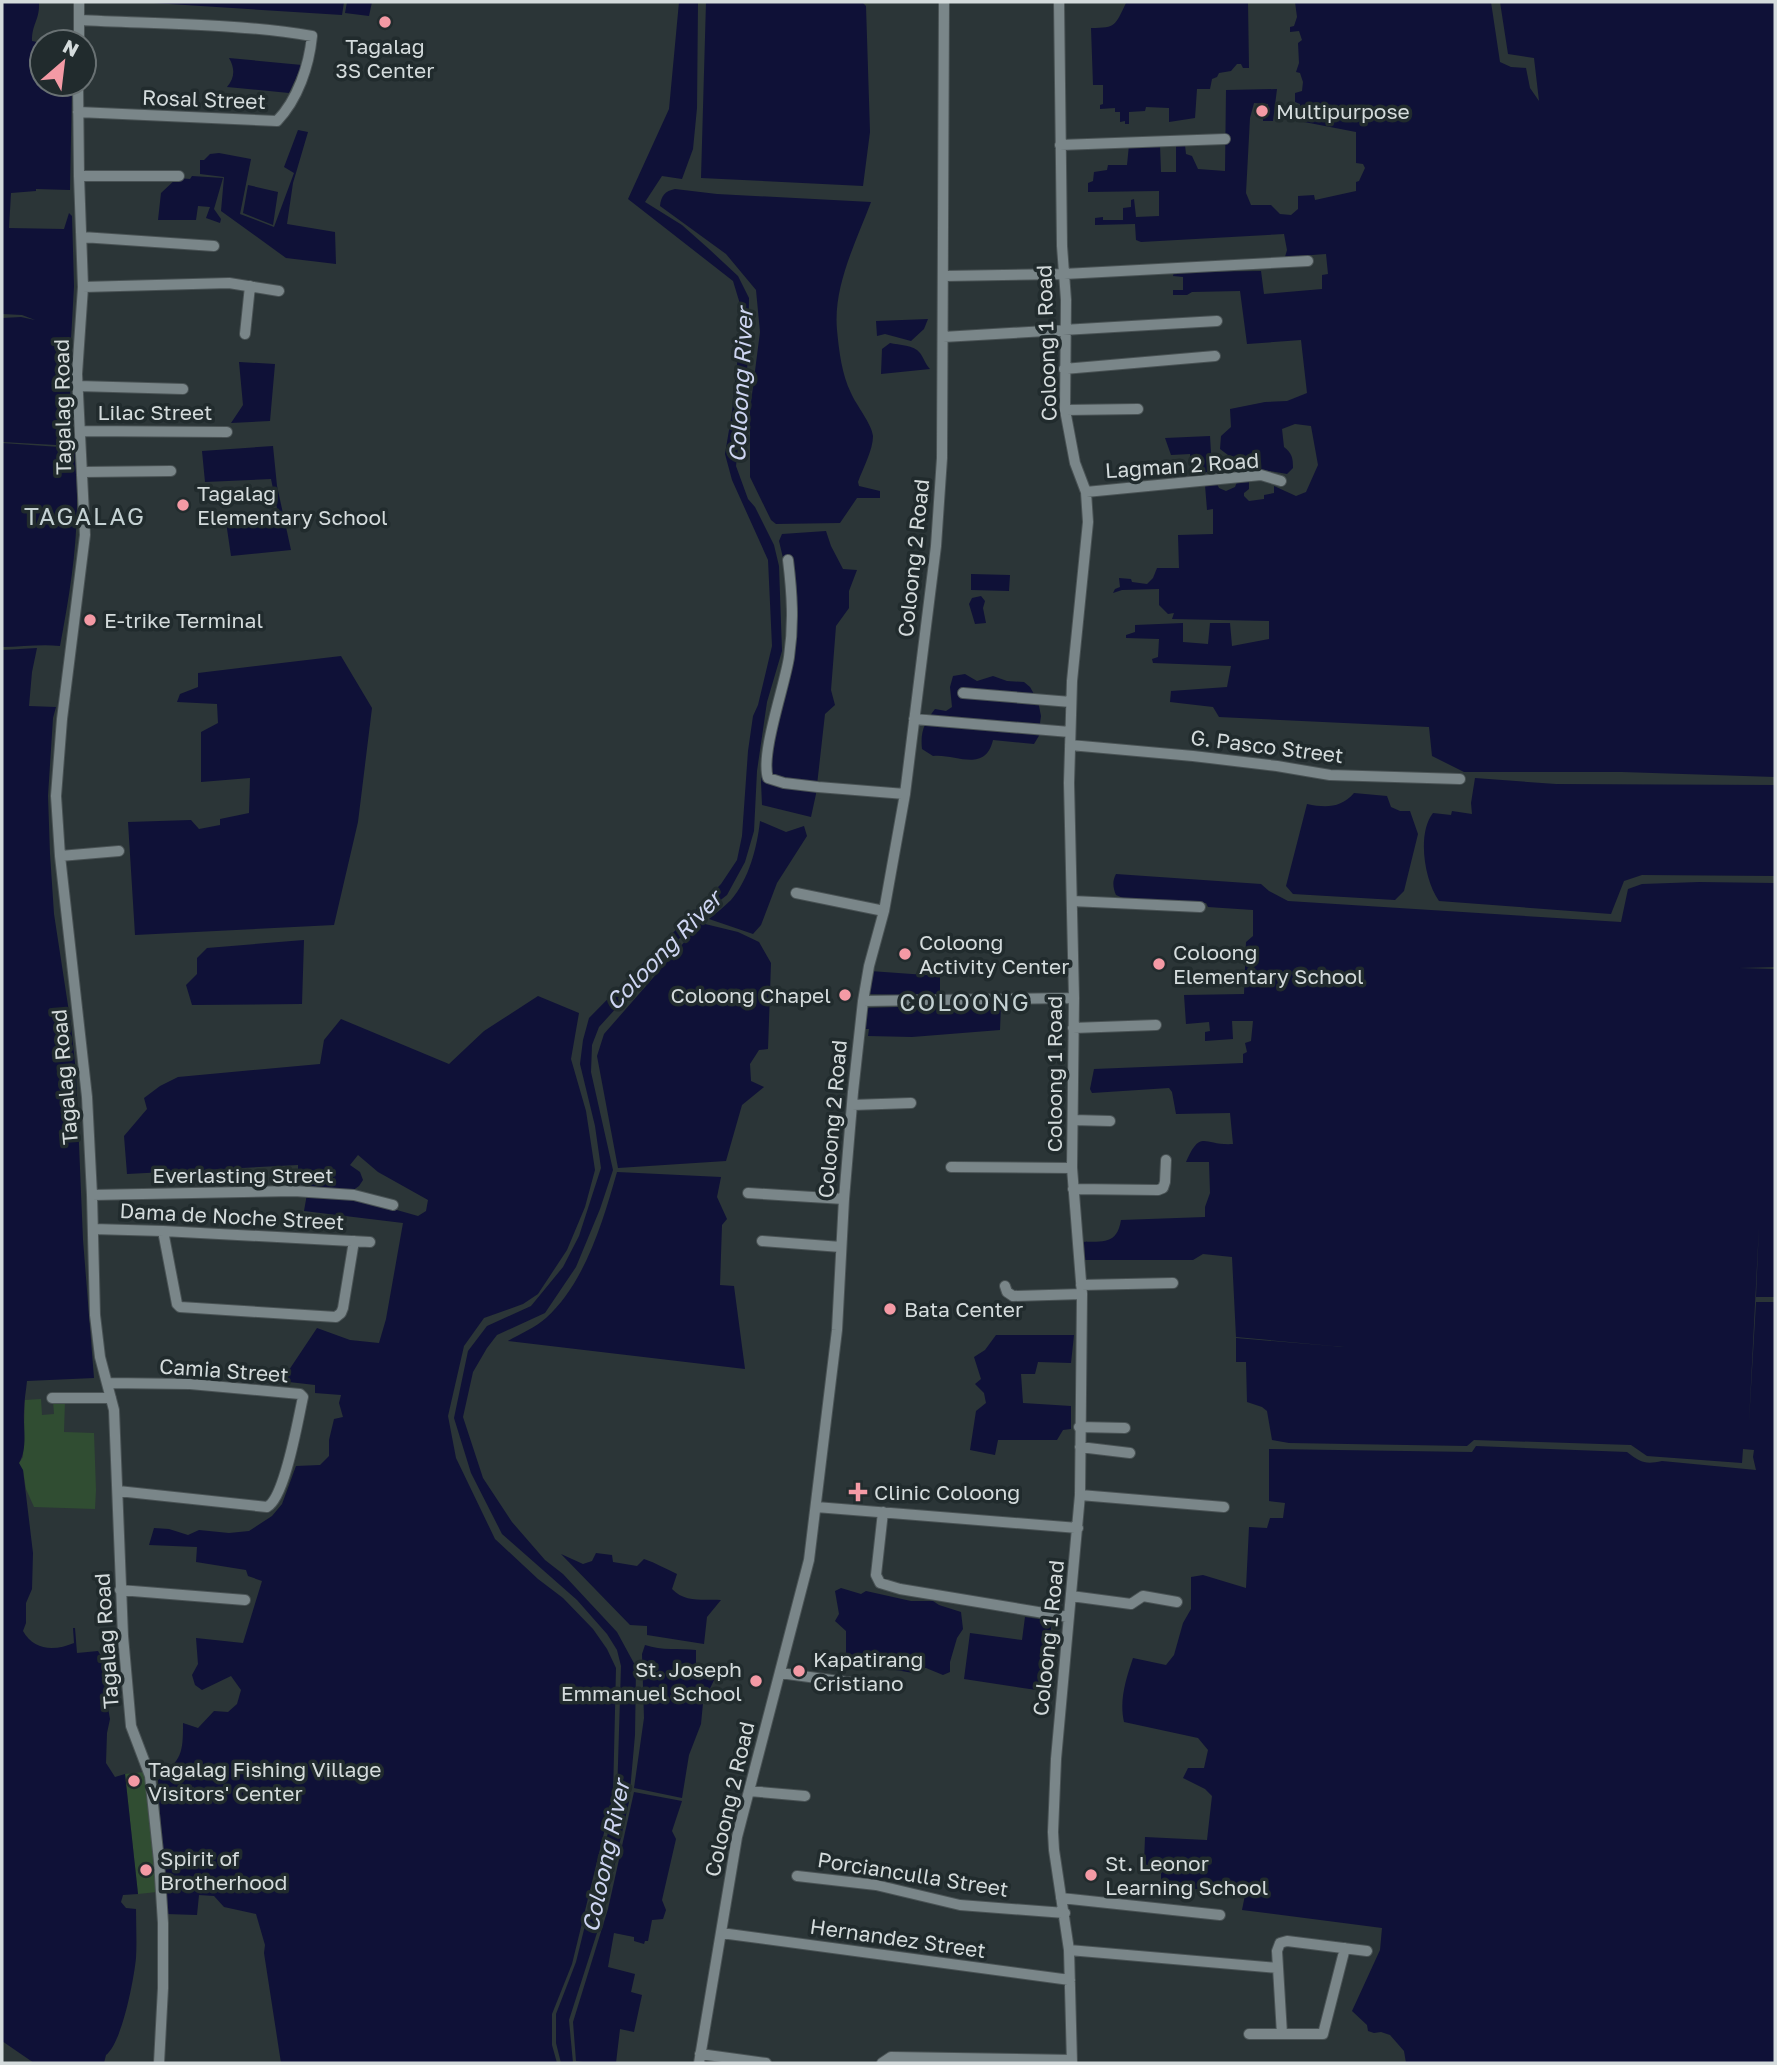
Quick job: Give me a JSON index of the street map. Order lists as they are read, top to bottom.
{
  "streets": {
    "street": [
      "Rosal Street",
      "Coloong 1 Road",
      "Tagalag Road",
      "Lilac Street",
      "Lagman 2 Road",
      "Coloong 2 Road",
      "G. Pasco Street",
      "Everlasting Street",
      "Dama de Noche Street",
      "Camia Street",
      "Porcianculla Street",
      "Hernandez Street"
    ]
  },
  "crossings": [
    ["Rosal Street", "Tagalag Road"],
    ["Coloong 1 Road", "Lagman 2 Road"],
    ["Coloong 1 Road", "G. Pasco Street"],
    ["Coloong 1 Road", "Porcianculla Street"],
    ["Coloong 1 Road", "Hernandez Street"],
    ["Tagalag Road", "Lilac Street"],
    ["Tagalag Road", "Everlasting Street"],
    ["Tagalag Road", "Dama de Noche Street"],
    ["Tagalag Road", "Camia Street"],
    ["Coloong 2 Road", "Hernandez Street"]
  ],
  "districts": ["TAGALAG", "COLOONG"],
  "water": ["Coloong River"],
  "places": {
    "other": [
      "Tagalag 3S Center",
      "Multipurpose",
      "Tagalag Elementary School",
      "E-trike Terminal",
      "Coloong Activity Center",
      "Coloong Elementary School",
      "Coloong Chapel",
      "Bata Center",
      "Kapatirang Cristiano",
      "St. Joseph Emmanuel School",
      "Tagalag Fishing Village Visitors' Center",
      "Spirit of Brotherhood",
      "St. Leonor Learning School"
    ],
    "health": ["Clinic Coloong"]
  },
  "north": "top right"
}
